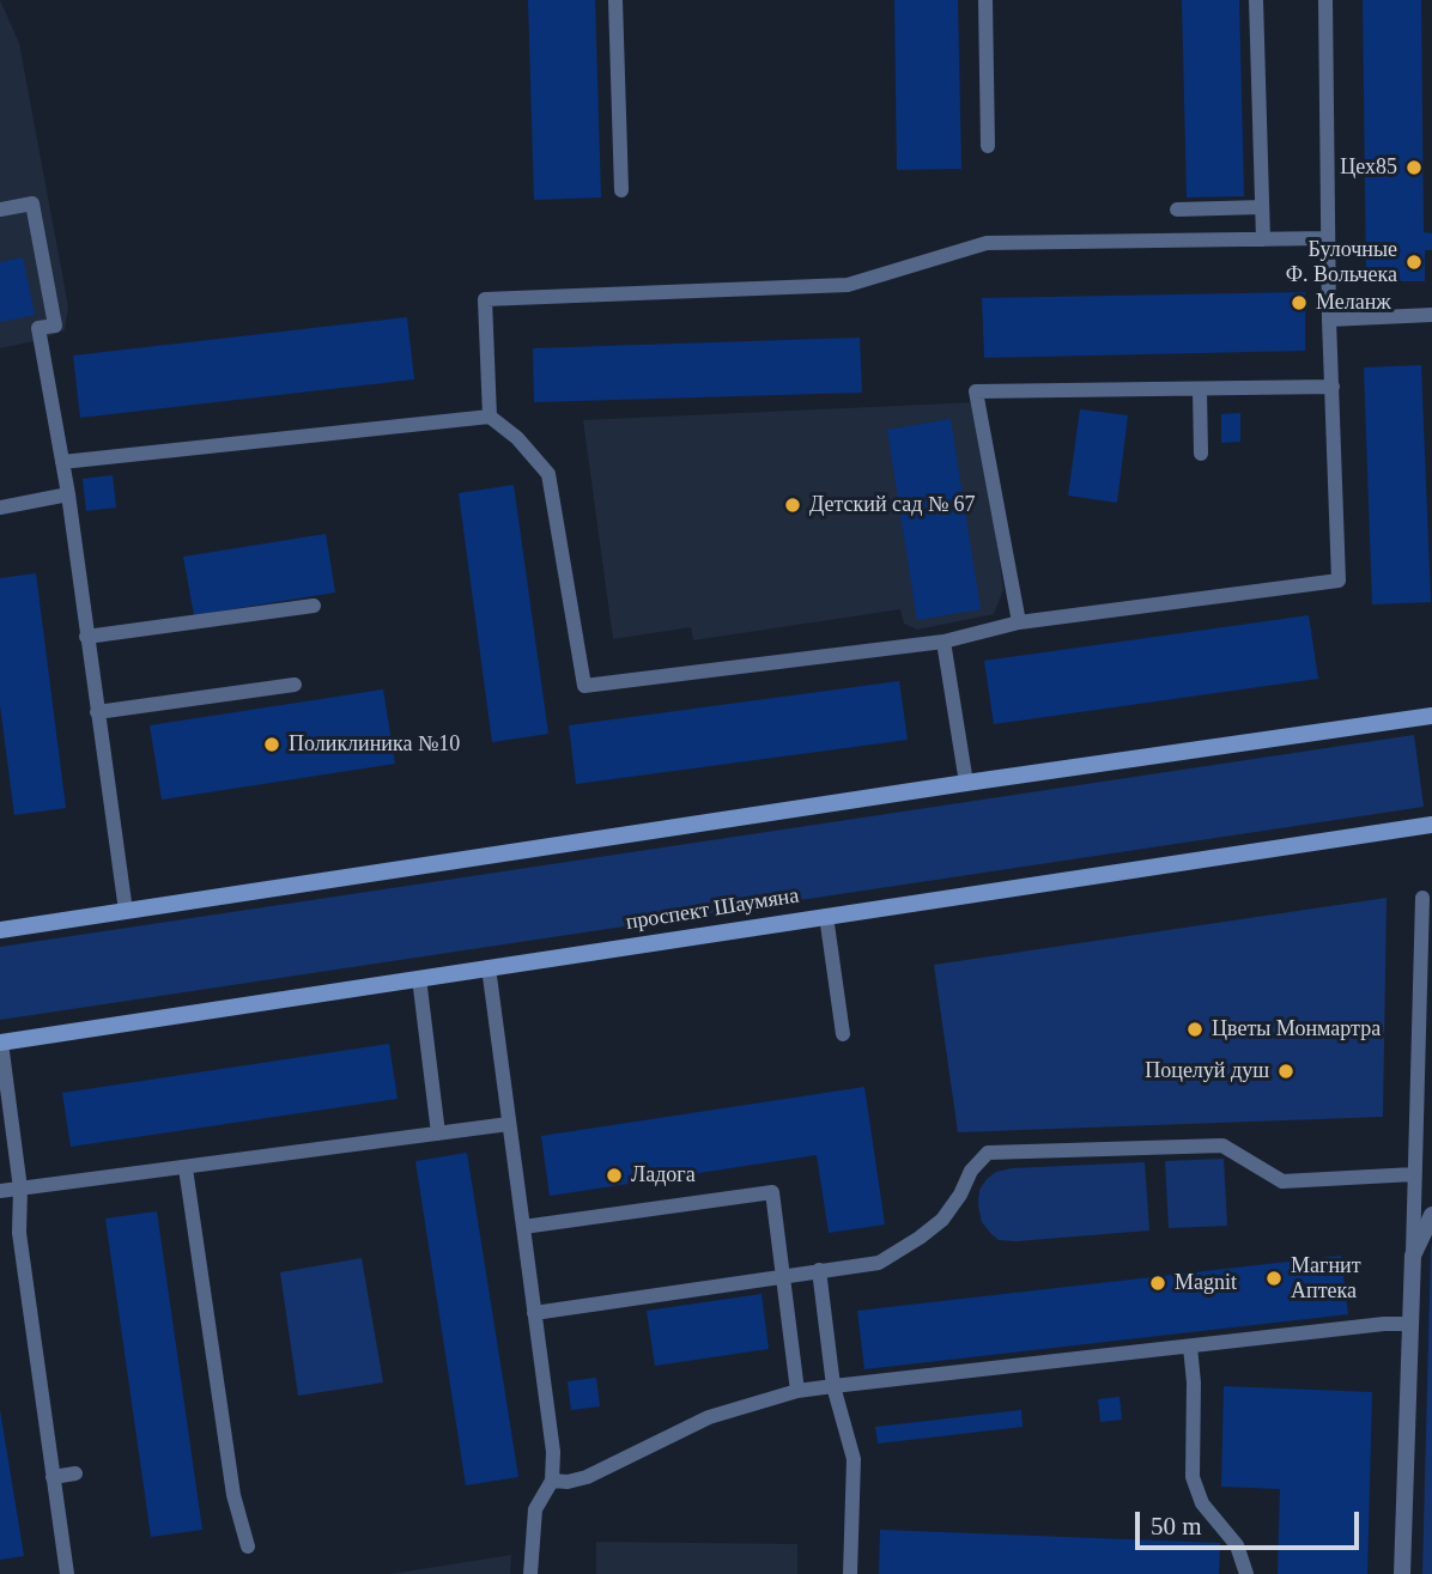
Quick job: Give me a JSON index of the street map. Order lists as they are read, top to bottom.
{
  "streets": {
    "street": ["проспект Шаумяна"]
  },
  "places": [
    "Цех85",
    "Булочные Ф. Вольчека",
    "Меланж",
    "Детский сад № 67",
    "Поликлиника №10",
    "Цветы Монмартра",
    "Поцелуй душ",
    "Ладога",
    "Магнит Аптека",
    "Magnit"
  ],
  "scale_bar": "50 m"
}
